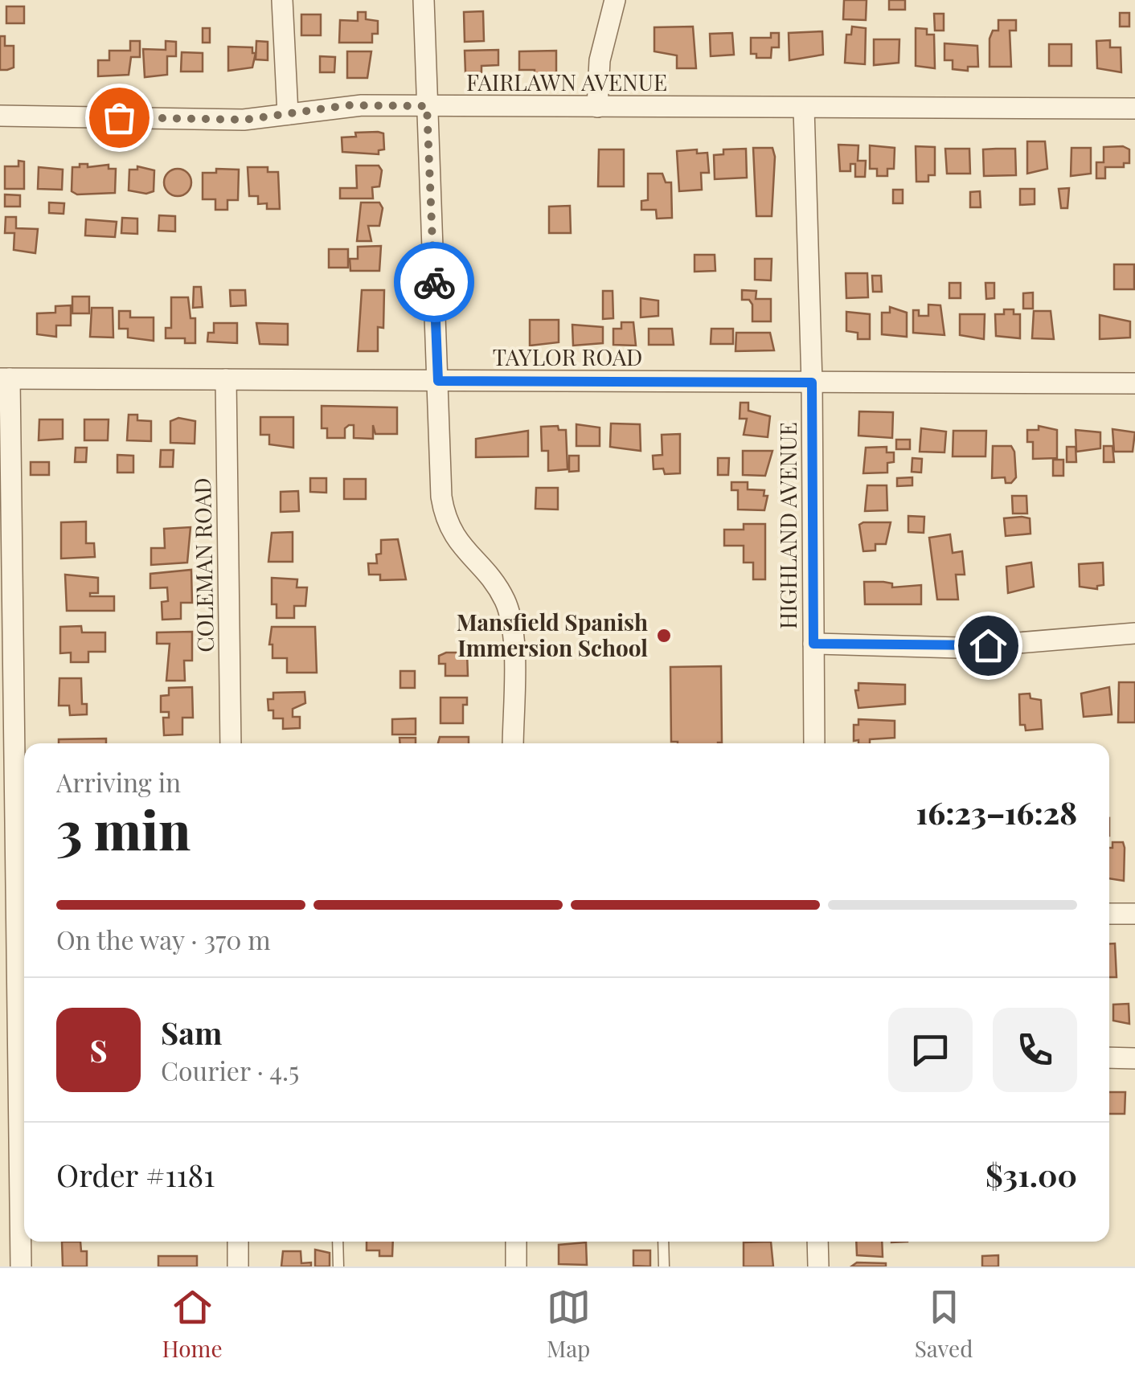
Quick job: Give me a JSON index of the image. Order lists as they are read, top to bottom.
{
  "streets": {
    "street": [
      "FAIRLAWN AVENUE",
      "TAYLOR ROAD",
      "HIGHLAND AVENUE",
      "COLEMAN ROAD"
    ]
  },
  "crossings": [
    ["FAIRLAWN AVENUE", "HIGHLAND AVENUE"],
    ["TAYLOR ROAD", "HIGHLAND AVENUE"],
    ["TAYLOR ROAD", "COLEMAN ROAD"]
  ],
  "places": ["Mansfield Spanish Immersion School"],
  "page": {
    "heading": ["3 min", "Arriving in", "16:23–16:28"],
    "panel": [
      "Sam",
      "Courier · 4.5",
      "Order #1181",
      "$31.00"
    ],
    "bar": "On the way · 370 m",
    "round": "S",
    "tabs": ["Home", "Map", "Saved"]
  }
}
